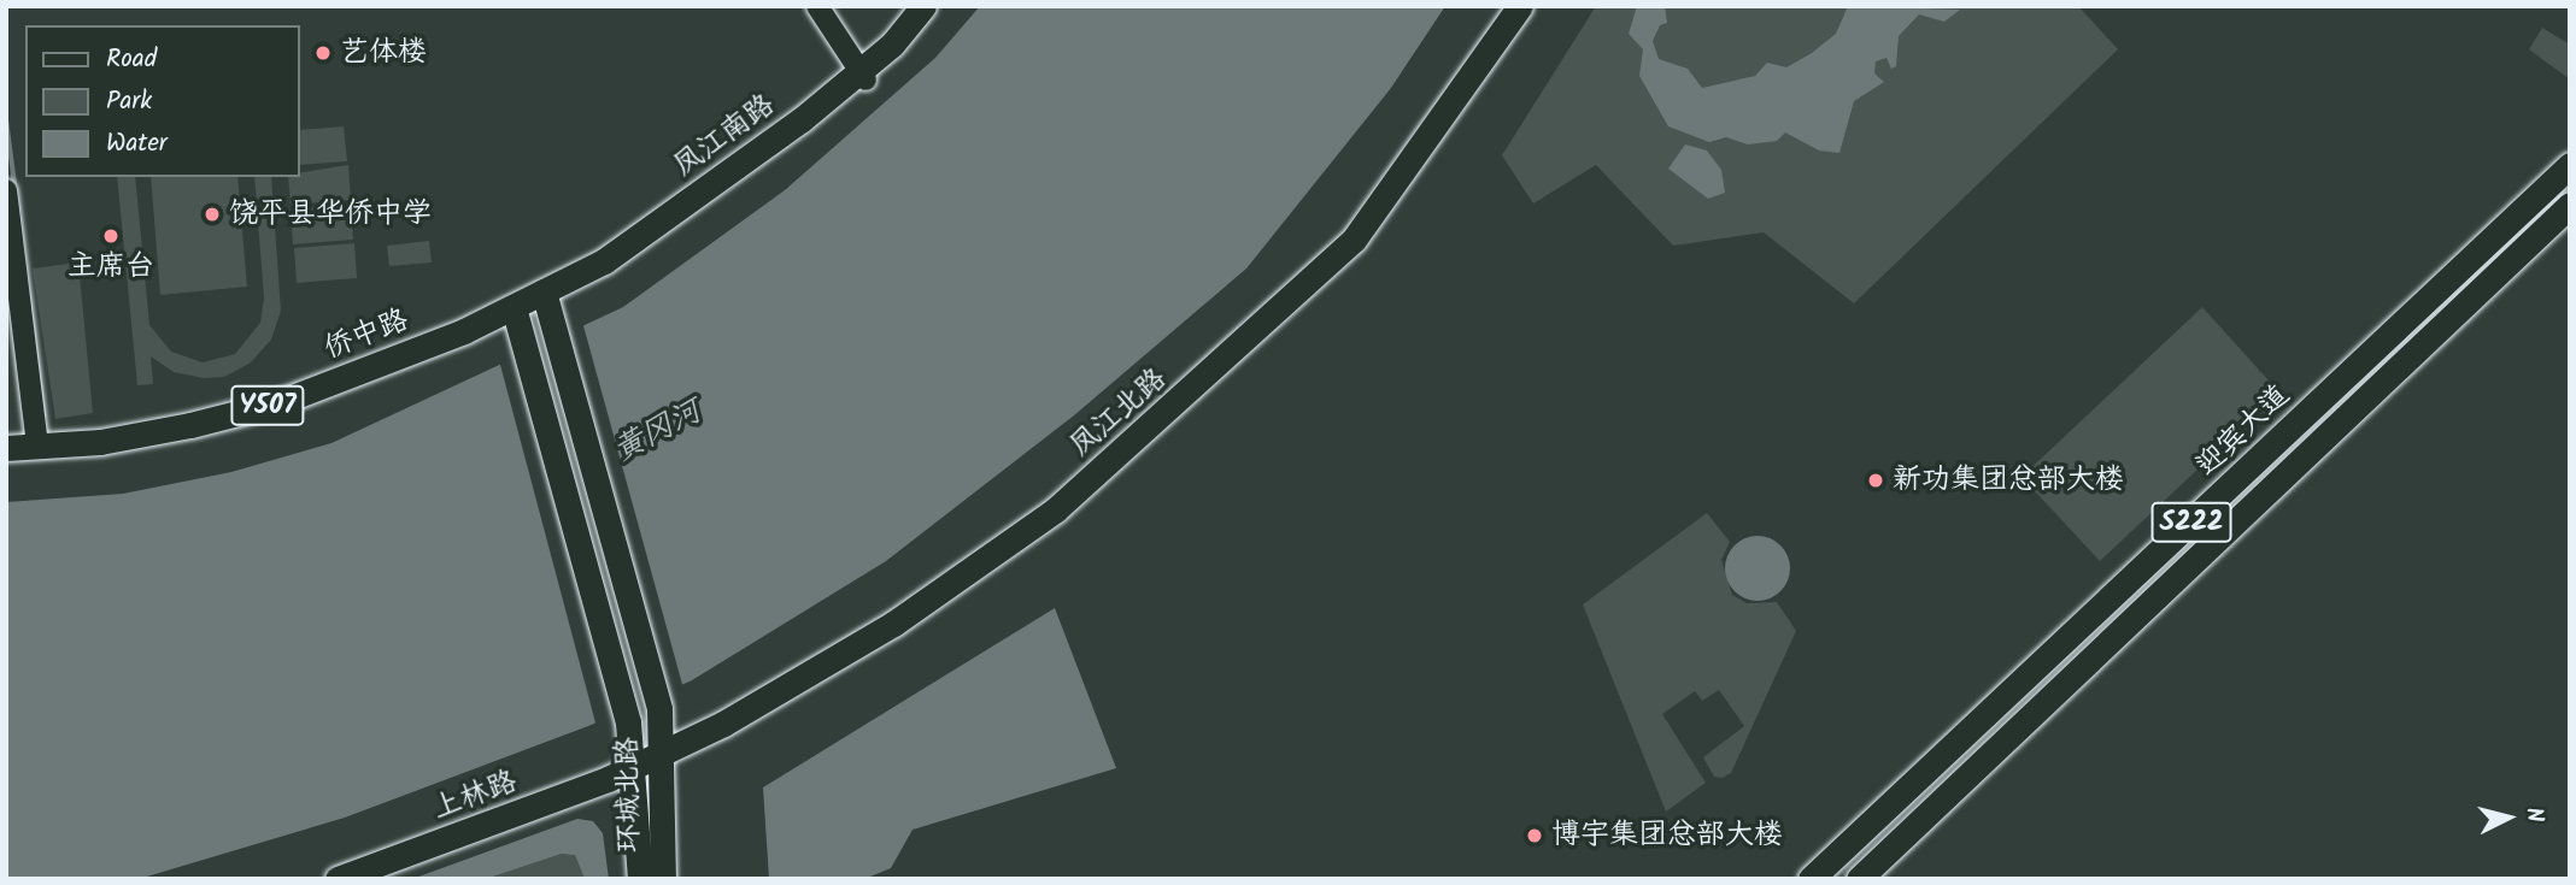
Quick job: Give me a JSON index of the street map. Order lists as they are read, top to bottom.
{
  "streets": {
    "main road": [
      "凤江南路",
      "侨中路",
      "Y507",
      "凤江北路",
      "迎宾大道",
      "S222",
      "环城北路",
      "上林路"
    ]
  },
  "crossings": [
    ["凤江南路", "侨中路"],
    ["凤江南路", "环城北路"],
    ["侨中路", "环城北路"],
    ["凤江北路", "环城北路"],
    ["凤江北路", "上林路"],
    ["环城北路", "上林路"]
  ],
  "water": ["黄冈河"],
  "places": [
    "艺体楼",
    "饶平县华侨中学",
    "主席台",
    "新功集团总部大楼",
    "博宇集团总部大楼"
  ],
  "legend": ["Road", "Park", "Water"],
  "north": "right"
}
